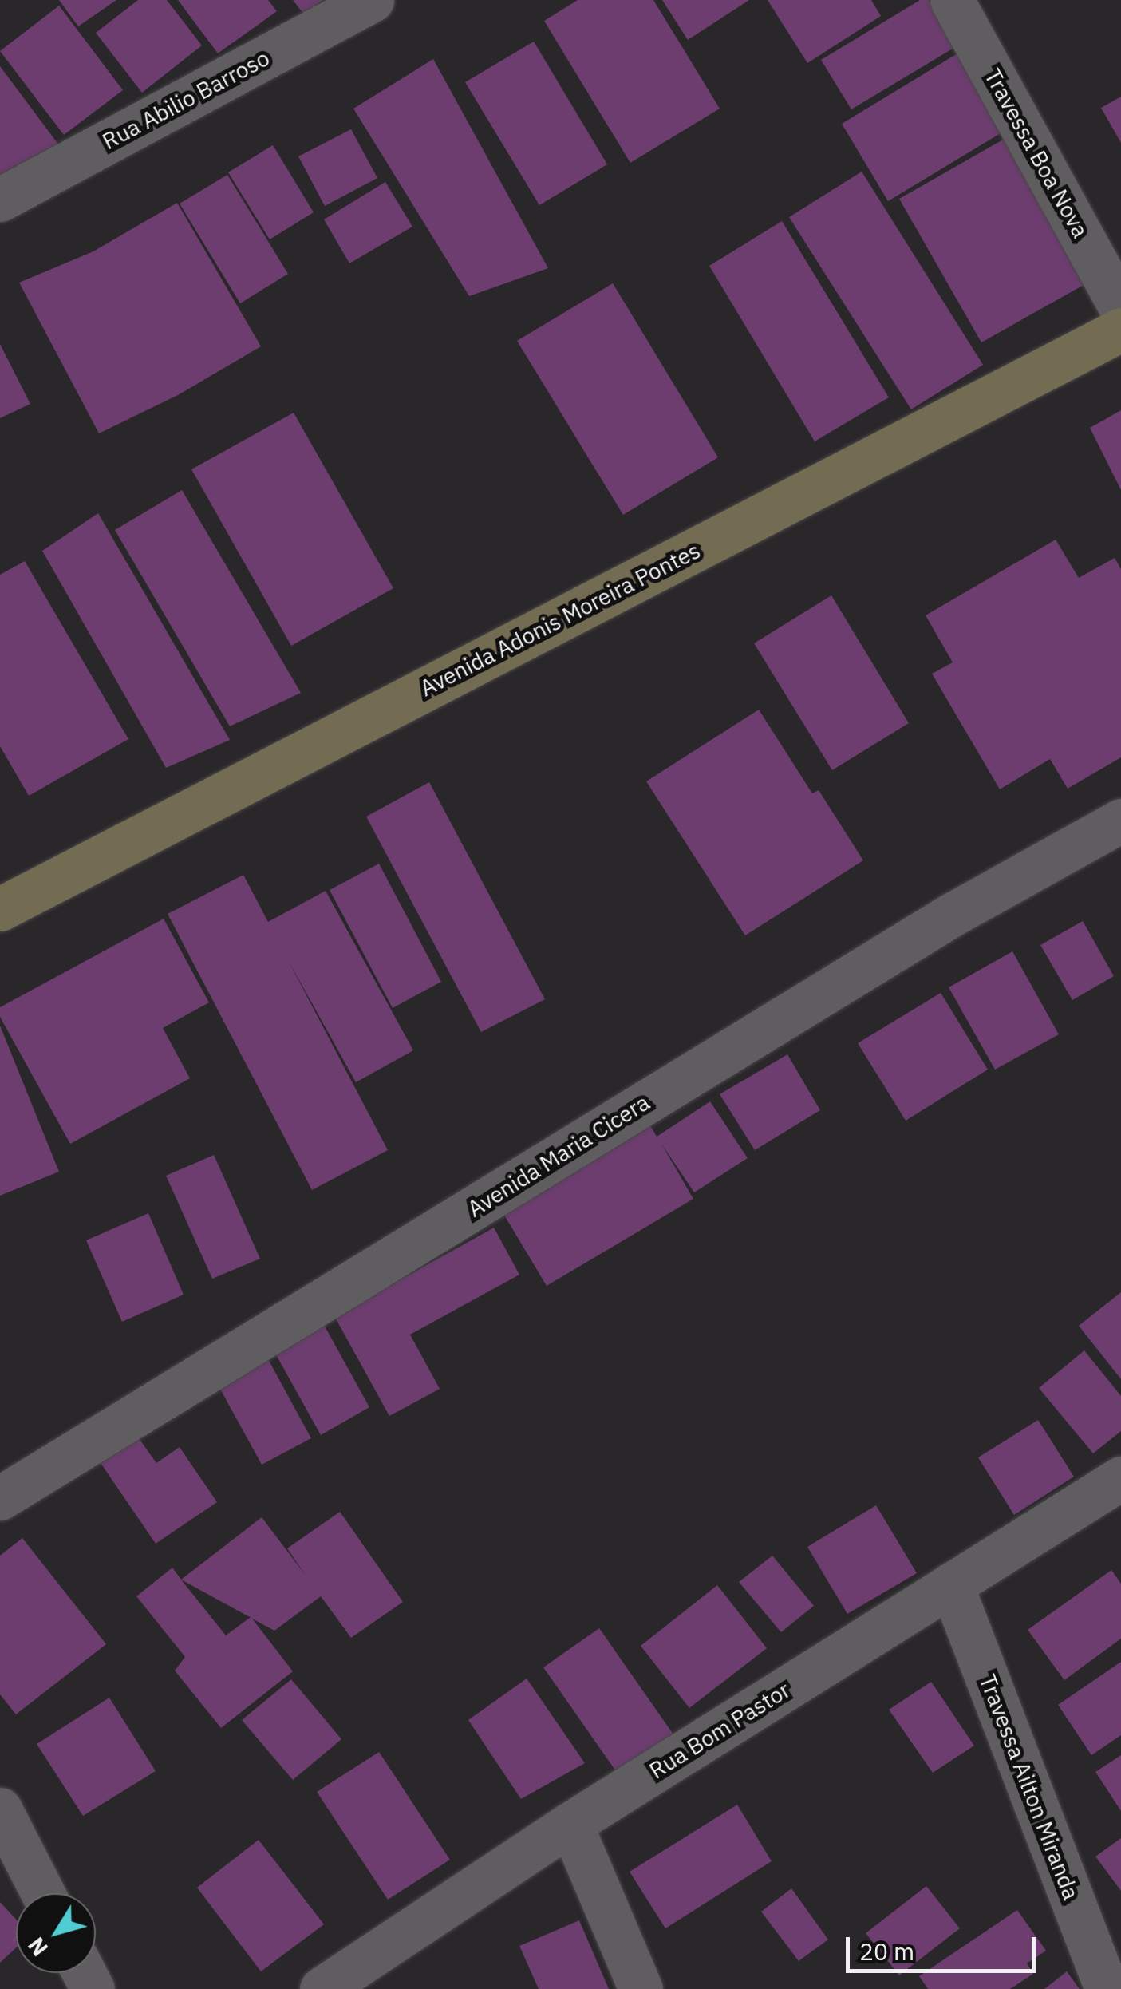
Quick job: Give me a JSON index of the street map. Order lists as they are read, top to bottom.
{
  "streets": {
    "street": [
      "Rua Abilio Barroso",
      "Travessa Boa Nova",
      "Avenida Adonis Moreira Pontes",
      "Avenida Maria Cicera",
      "Rua Bom Pastor",
      "Travessa Ailton Miranda"
    ]
  },
  "crossings": [
    ["Rua Bom Pastor", "Travessa Ailton Miranda"]
  ],
  "scale_bar": "20 m",
  "north": "bottom left"
}
